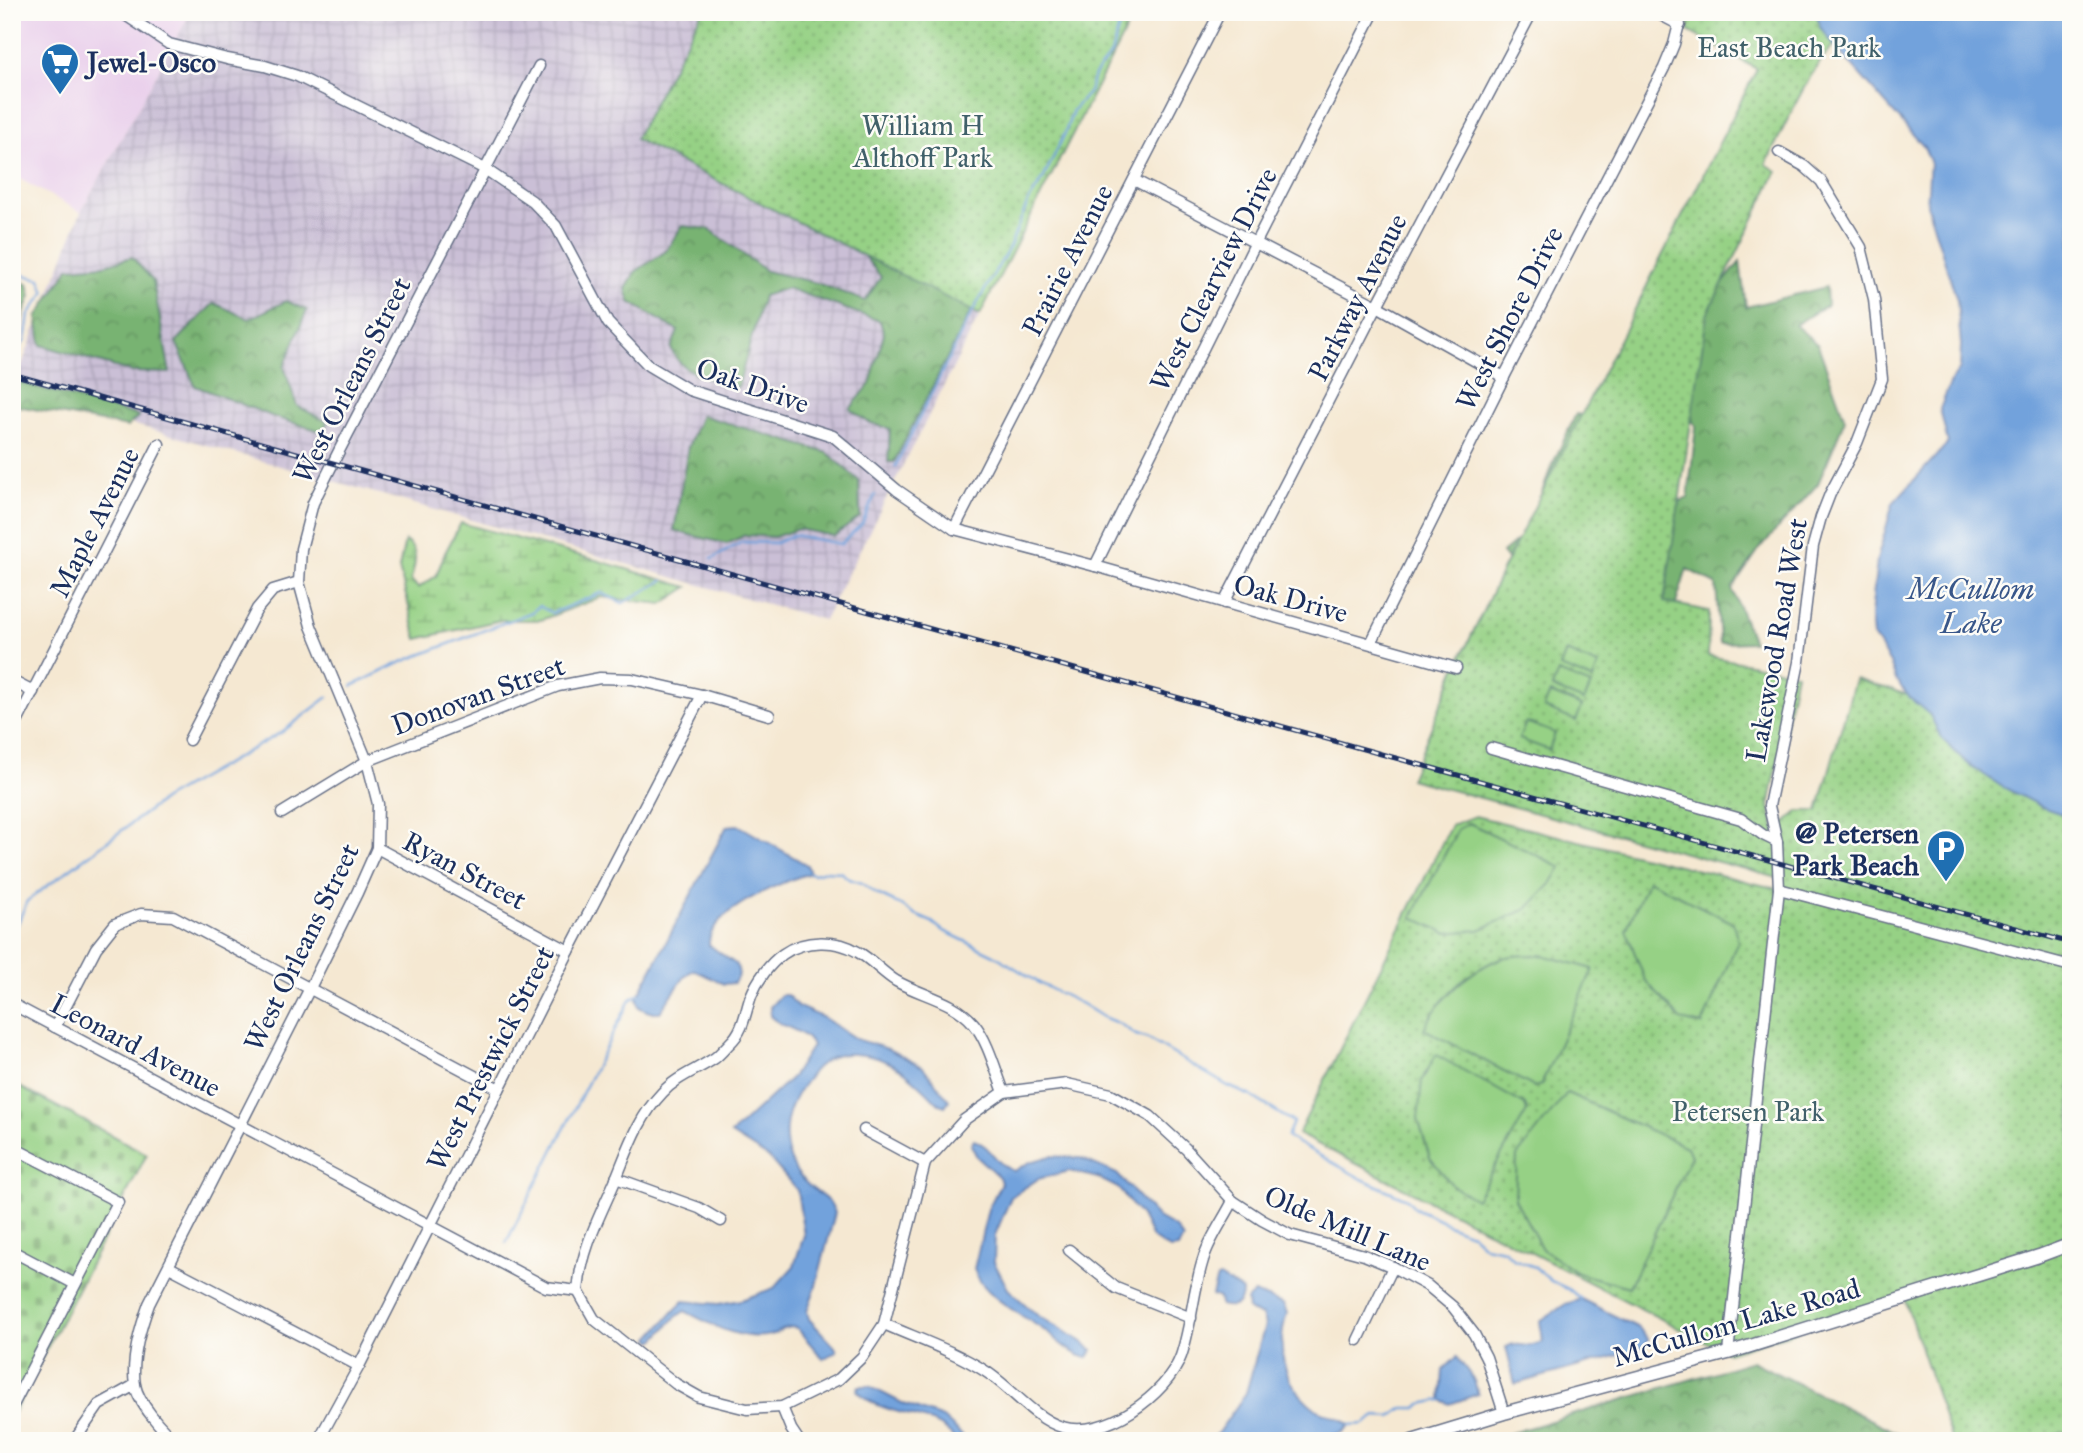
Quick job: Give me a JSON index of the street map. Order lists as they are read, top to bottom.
{
  "streets": {
    "street": [
      "Prairie Avenue",
      "West Clearview Drive",
      "Parkway Avenue",
      "West Shore Drive",
      "West Orleans Street",
      "Oak Drive",
      "Maple Avenue",
      "Lakewood Road West",
      "Donovan Street",
      "Ryan Street",
      "Leonard Avenue",
      "West Prestwick Street",
      "Olde Mill Lane",
      "McCullom Lake Road"
    ]
  },
  "crossings": [
    ["Prairie Avenue", "Oak Drive"],
    ["West Clearview Drive", "Oak Drive"],
    ["Parkway Avenue", "Oak Drive"],
    ["West Shore Drive", "Oak Drive"],
    ["West Orleans Street", "Oak Drive"],
    ["West Orleans Street", "Donovan Street"],
    ["West Orleans Street", "Ryan Street"],
    ["West Orleans Street", "Leonard Avenue"],
    ["Lakewood Road West", "McCullom Lake Road"],
    ["Donovan Street", "West Prestwick Street"],
    ["Ryan Street", "West Prestwick Street"],
    ["Leonard Avenue", "West Prestwick Street"],
    ["Leonard Avenue", "Olde Mill Lane"],
    ["Olde Mill Lane", "McCullom Lake Road"]
  ],
  "water": ["McCullom Lake"],
  "parks": ["East Beach Park", "William H Althoff Park", "Petersen Park"],
  "places": {
    "supermarket": ["Jewel-Osco"],
    "parking": ["@ Petersen Park Beach"]
  }
}
